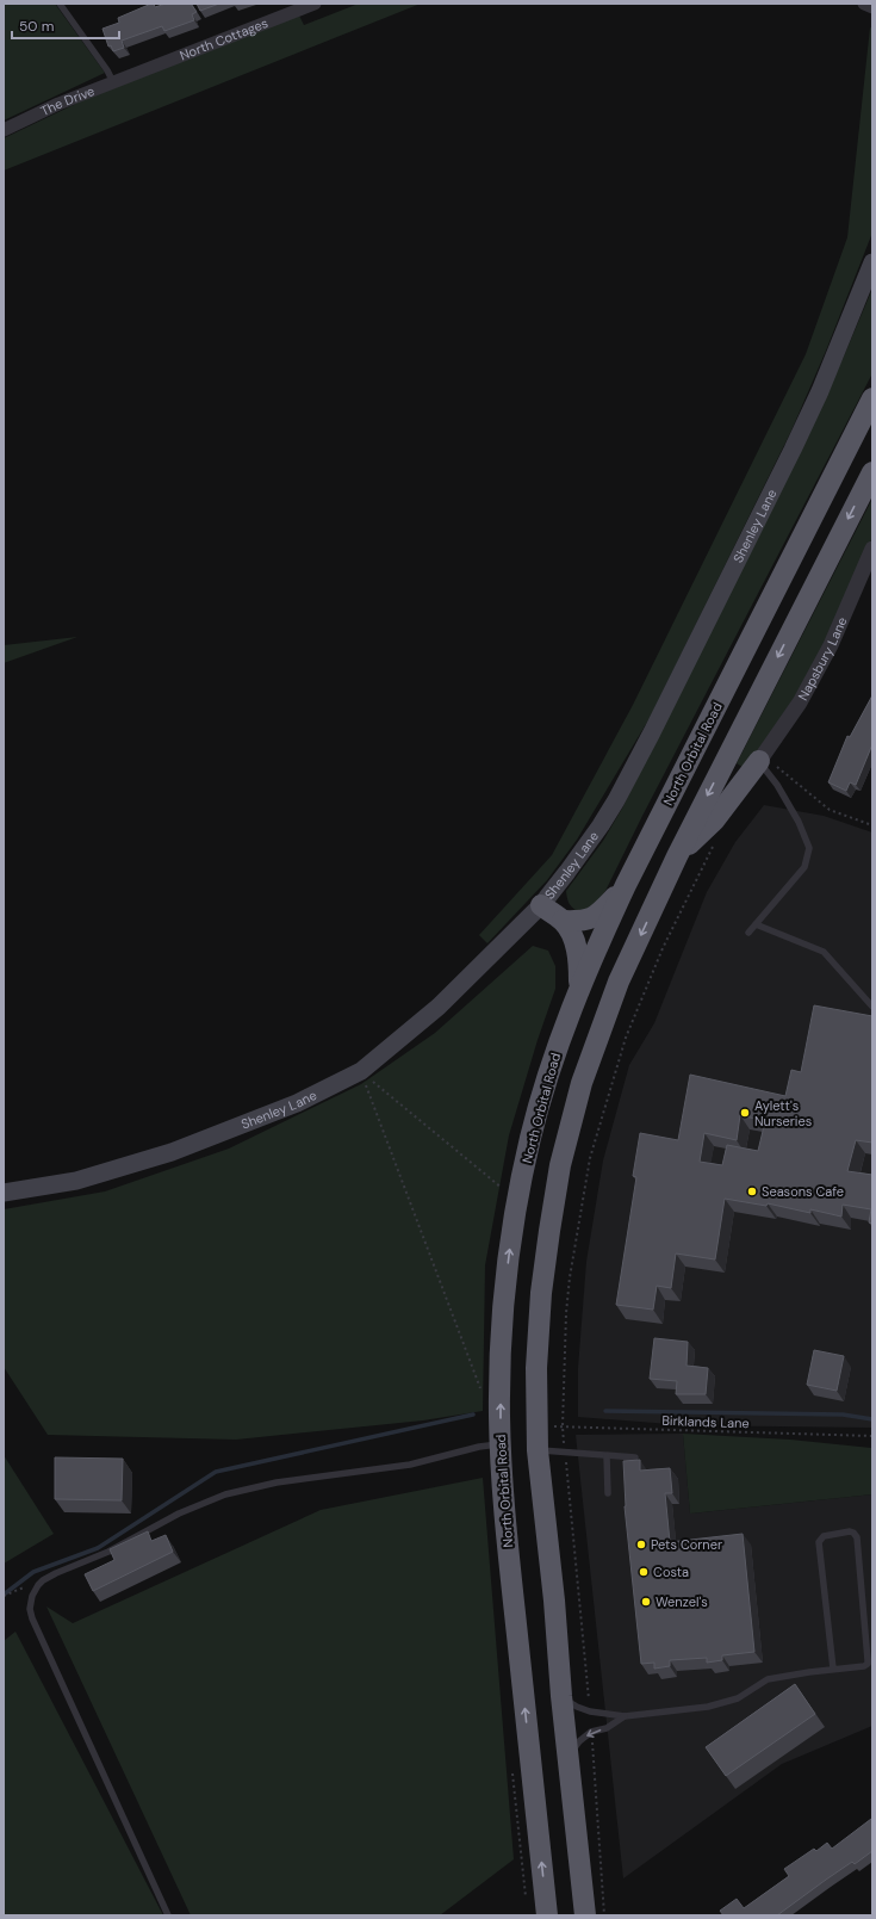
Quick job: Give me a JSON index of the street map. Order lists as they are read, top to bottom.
{
  "streets": {
    "highway": ["North Orbital Road"],
    "main road": ["Shenley Lane"],
    "street": ["North Cottages", "The Drive", "Napsbury Lane"],
    "path": ["Birklands Lane"]
  },
  "crossings": [
    ["North Cottages", "The Drive"]
  ],
  "places": [
    "Aylett's Nurseries",
    "Seasons Cafe",
    "Pets Corner",
    "Costa",
    "Wenzel's"
  ],
  "scale_bar": "50 m"
}
